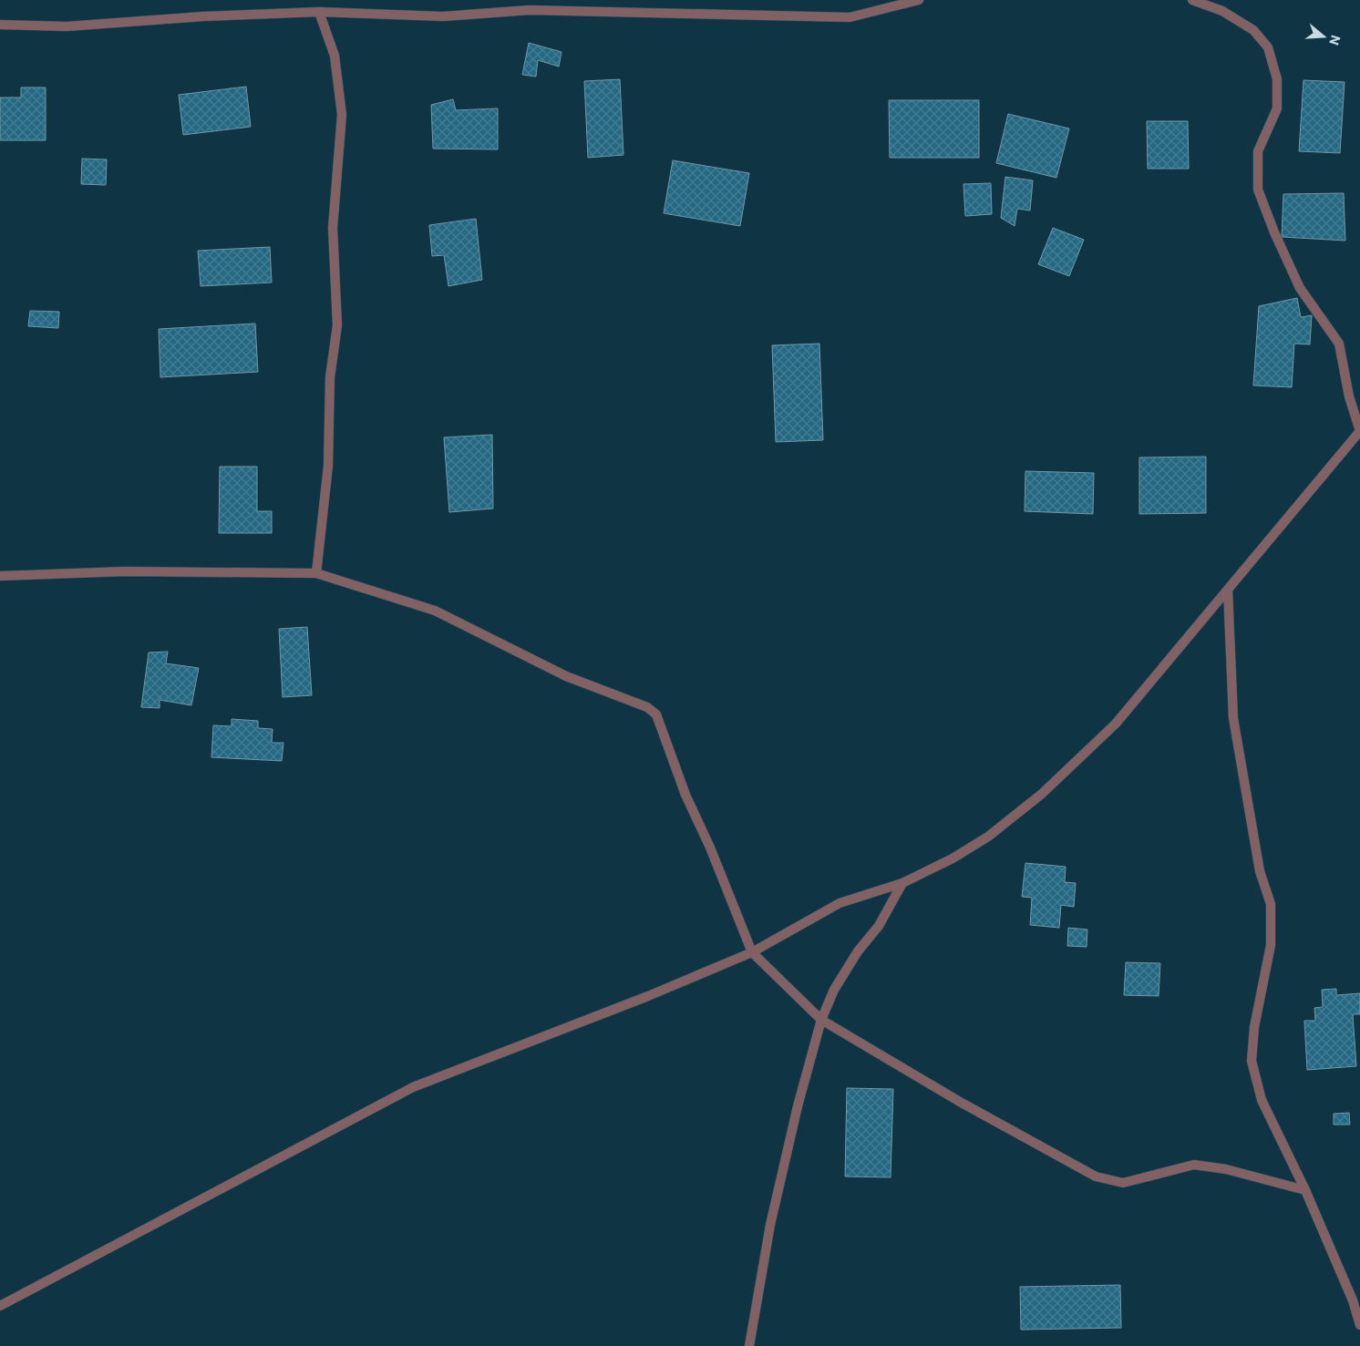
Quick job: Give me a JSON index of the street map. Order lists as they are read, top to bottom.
{
  "north": "right"
}
